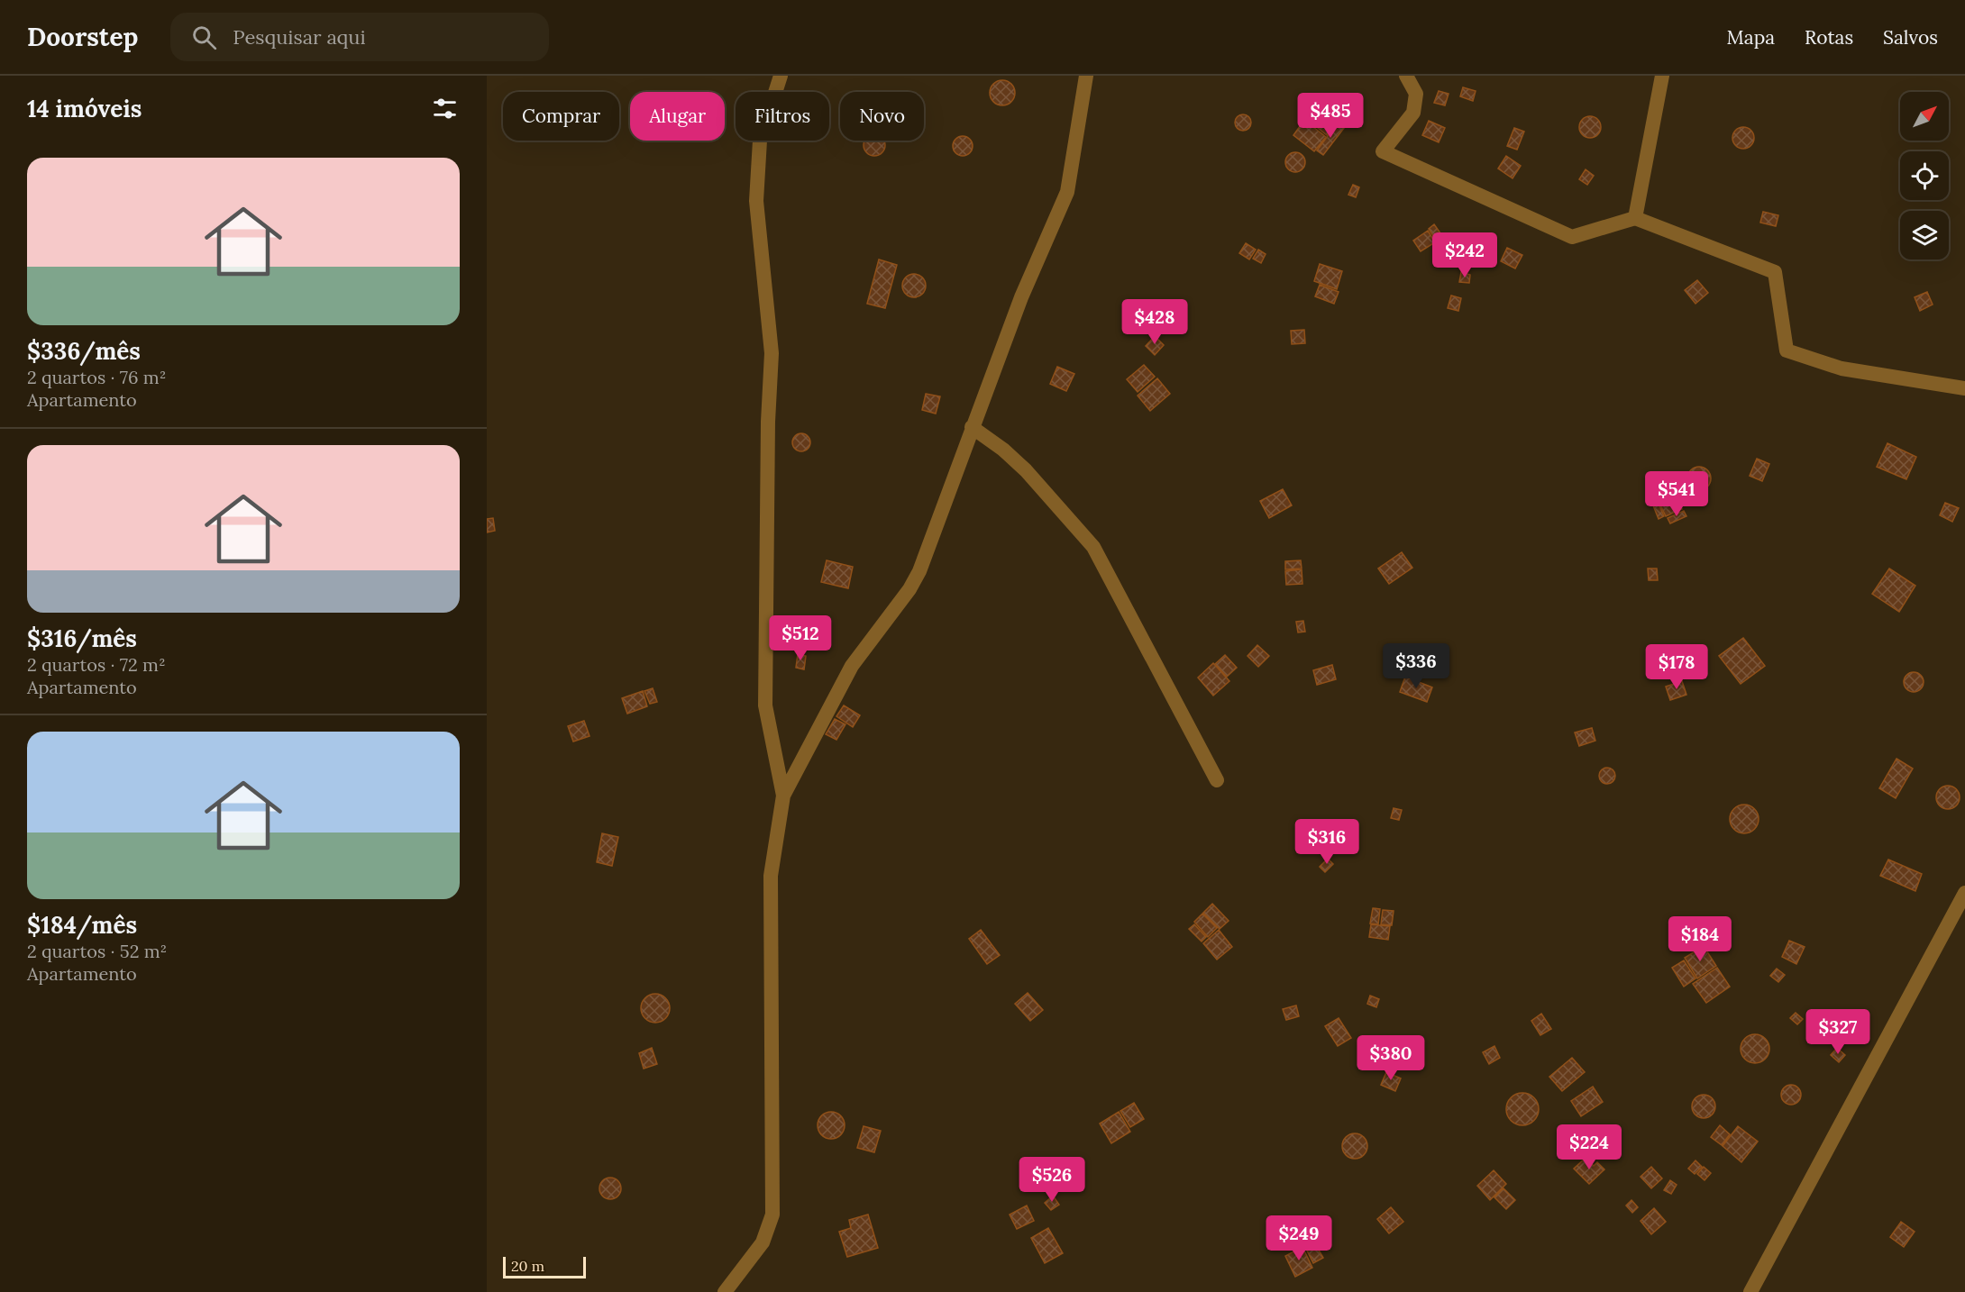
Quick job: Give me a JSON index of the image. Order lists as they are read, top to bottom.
{
  "scale_bar": "20 m",
  "north": "top right",
  "page": {
    "header": "Doorstep",
    "search": "Pesquisar aqui",
    "nav": ["Mapa", "Rotas", "Salvos"],
    "heading": "14 imóveis",
    "chip": [
      "Comprar",
      "Alugar",
      "Filtros",
      "Novo"
    ],
    "price": [
      "$485",
      "$242",
      "$428",
      "$541",
      "$512",
      "$336",
      "$178",
      "$316",
      "$184",
      "$327",
      "$380",
      "$224",
      "$526",
      "$249"
    ],
    "list": [
      {
        "name": "$336/mês",
        "note": "2 quartos · 76 m² · Apartamento"
      },
      {
        "name": "$316/mês",
        "note": "2 quartos · 72 m² · Apartamento"
      },
      {
        "name": "$184/mês",
        "note": "2 quartos · 52 m² · Apartamento"
      }
    ],
    "scale": "20 m"
  }
}
